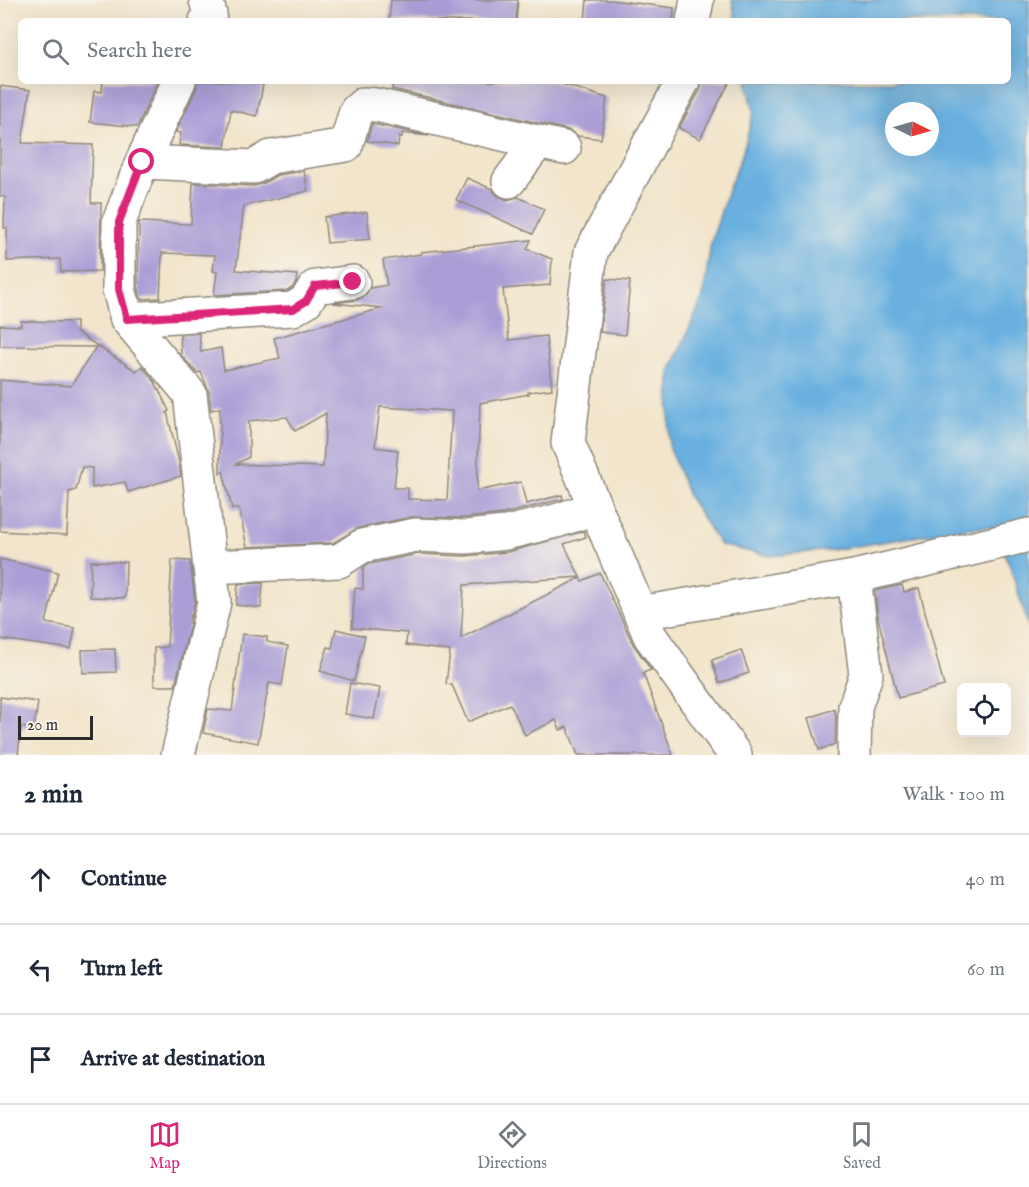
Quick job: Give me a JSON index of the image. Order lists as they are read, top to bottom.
{
  "scale_bar": "20 m",
  "north": "right",
  "page": {
    "search": "Search here",
    "scale": "20 m",
    "heading": ["2 min", "Walk · 100 m"],
    "list": [
      ["Continue", "40 m"],
      ["Turn left", "60 m"],
      "Arrive at destination"
    ],
    "nav": ["Map", "Directions", "Saved"]
  }
}
